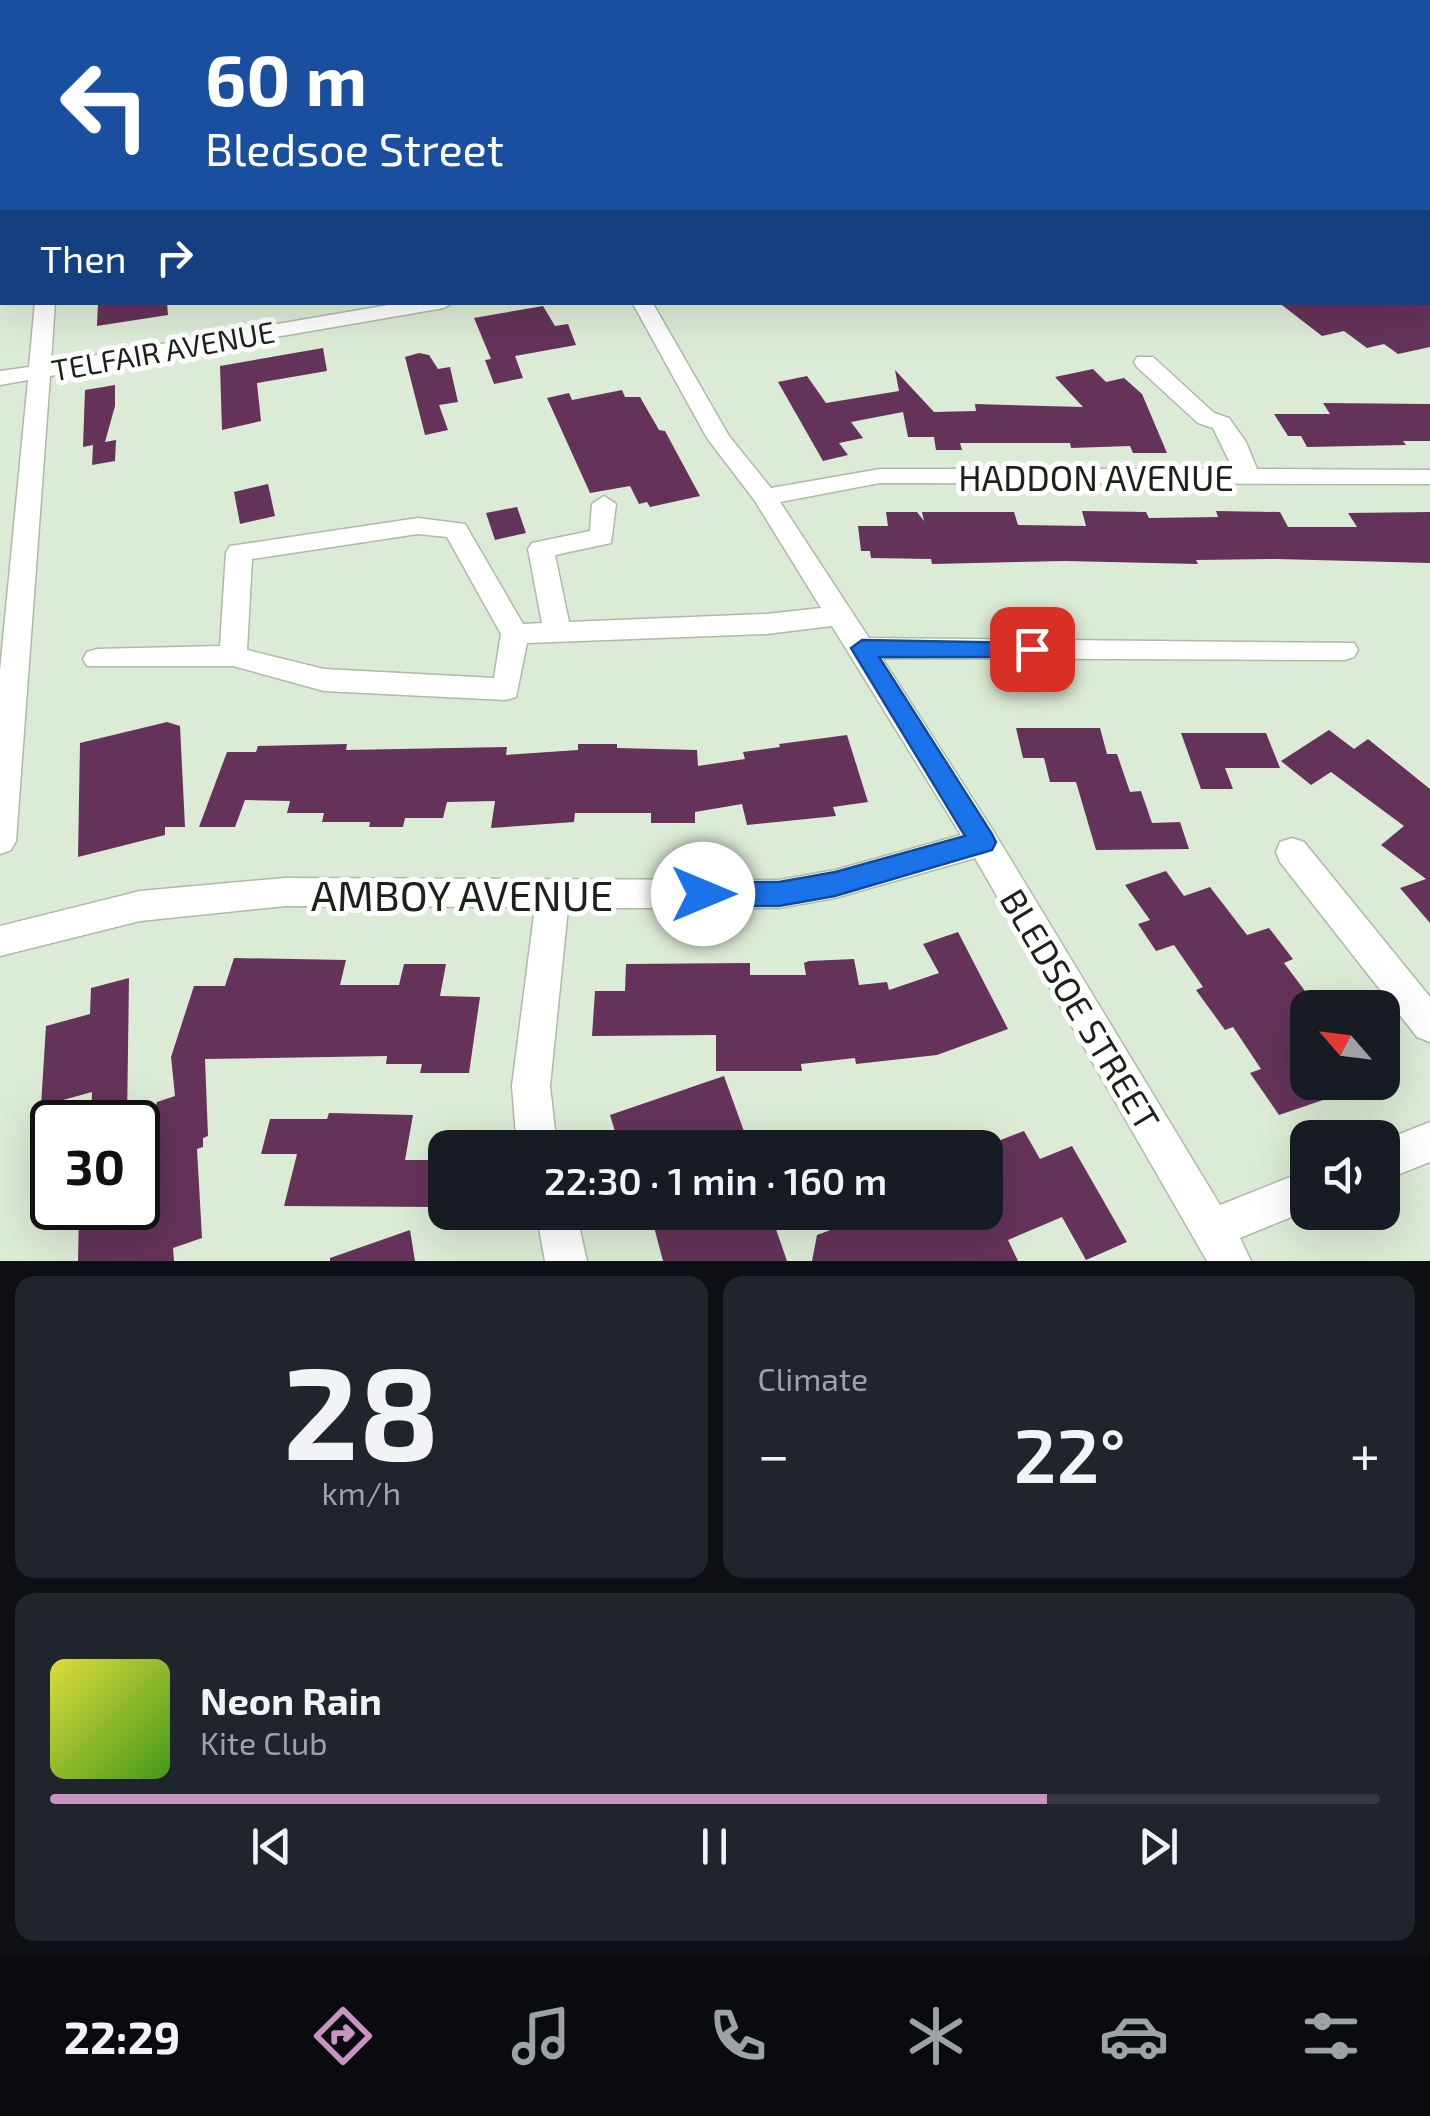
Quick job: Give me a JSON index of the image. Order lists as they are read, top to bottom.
{
  "streets": {
    "street": [
      "TELFAIR AVENUE",
      "HADDON AVENUE",
      "AMBOY AVENUE",
      "BLEDSOE STREET"
    ]
  },
  "crossings": [
    ["HADDON AVENUE", "BLEDSOE STREET"],
    ["AMBOY AVENUE", "BLEDSOE STREET"]
  ],
  "north": "top left",
  "page": {
    "turn": ["60 m", "Bledsoe Street"],
    "then": "Then",
    "limit": "30",
    "trip": "22:30 · 1 min · 160 m",
    "tile": [
      ["28", "km/h"],
      "Climate"
    ],
    "heat": ["−", "22°", "+"],
    "song": ["Neon Rain", "Kite Club"],
    "tabs": "22:29"
  }
}
